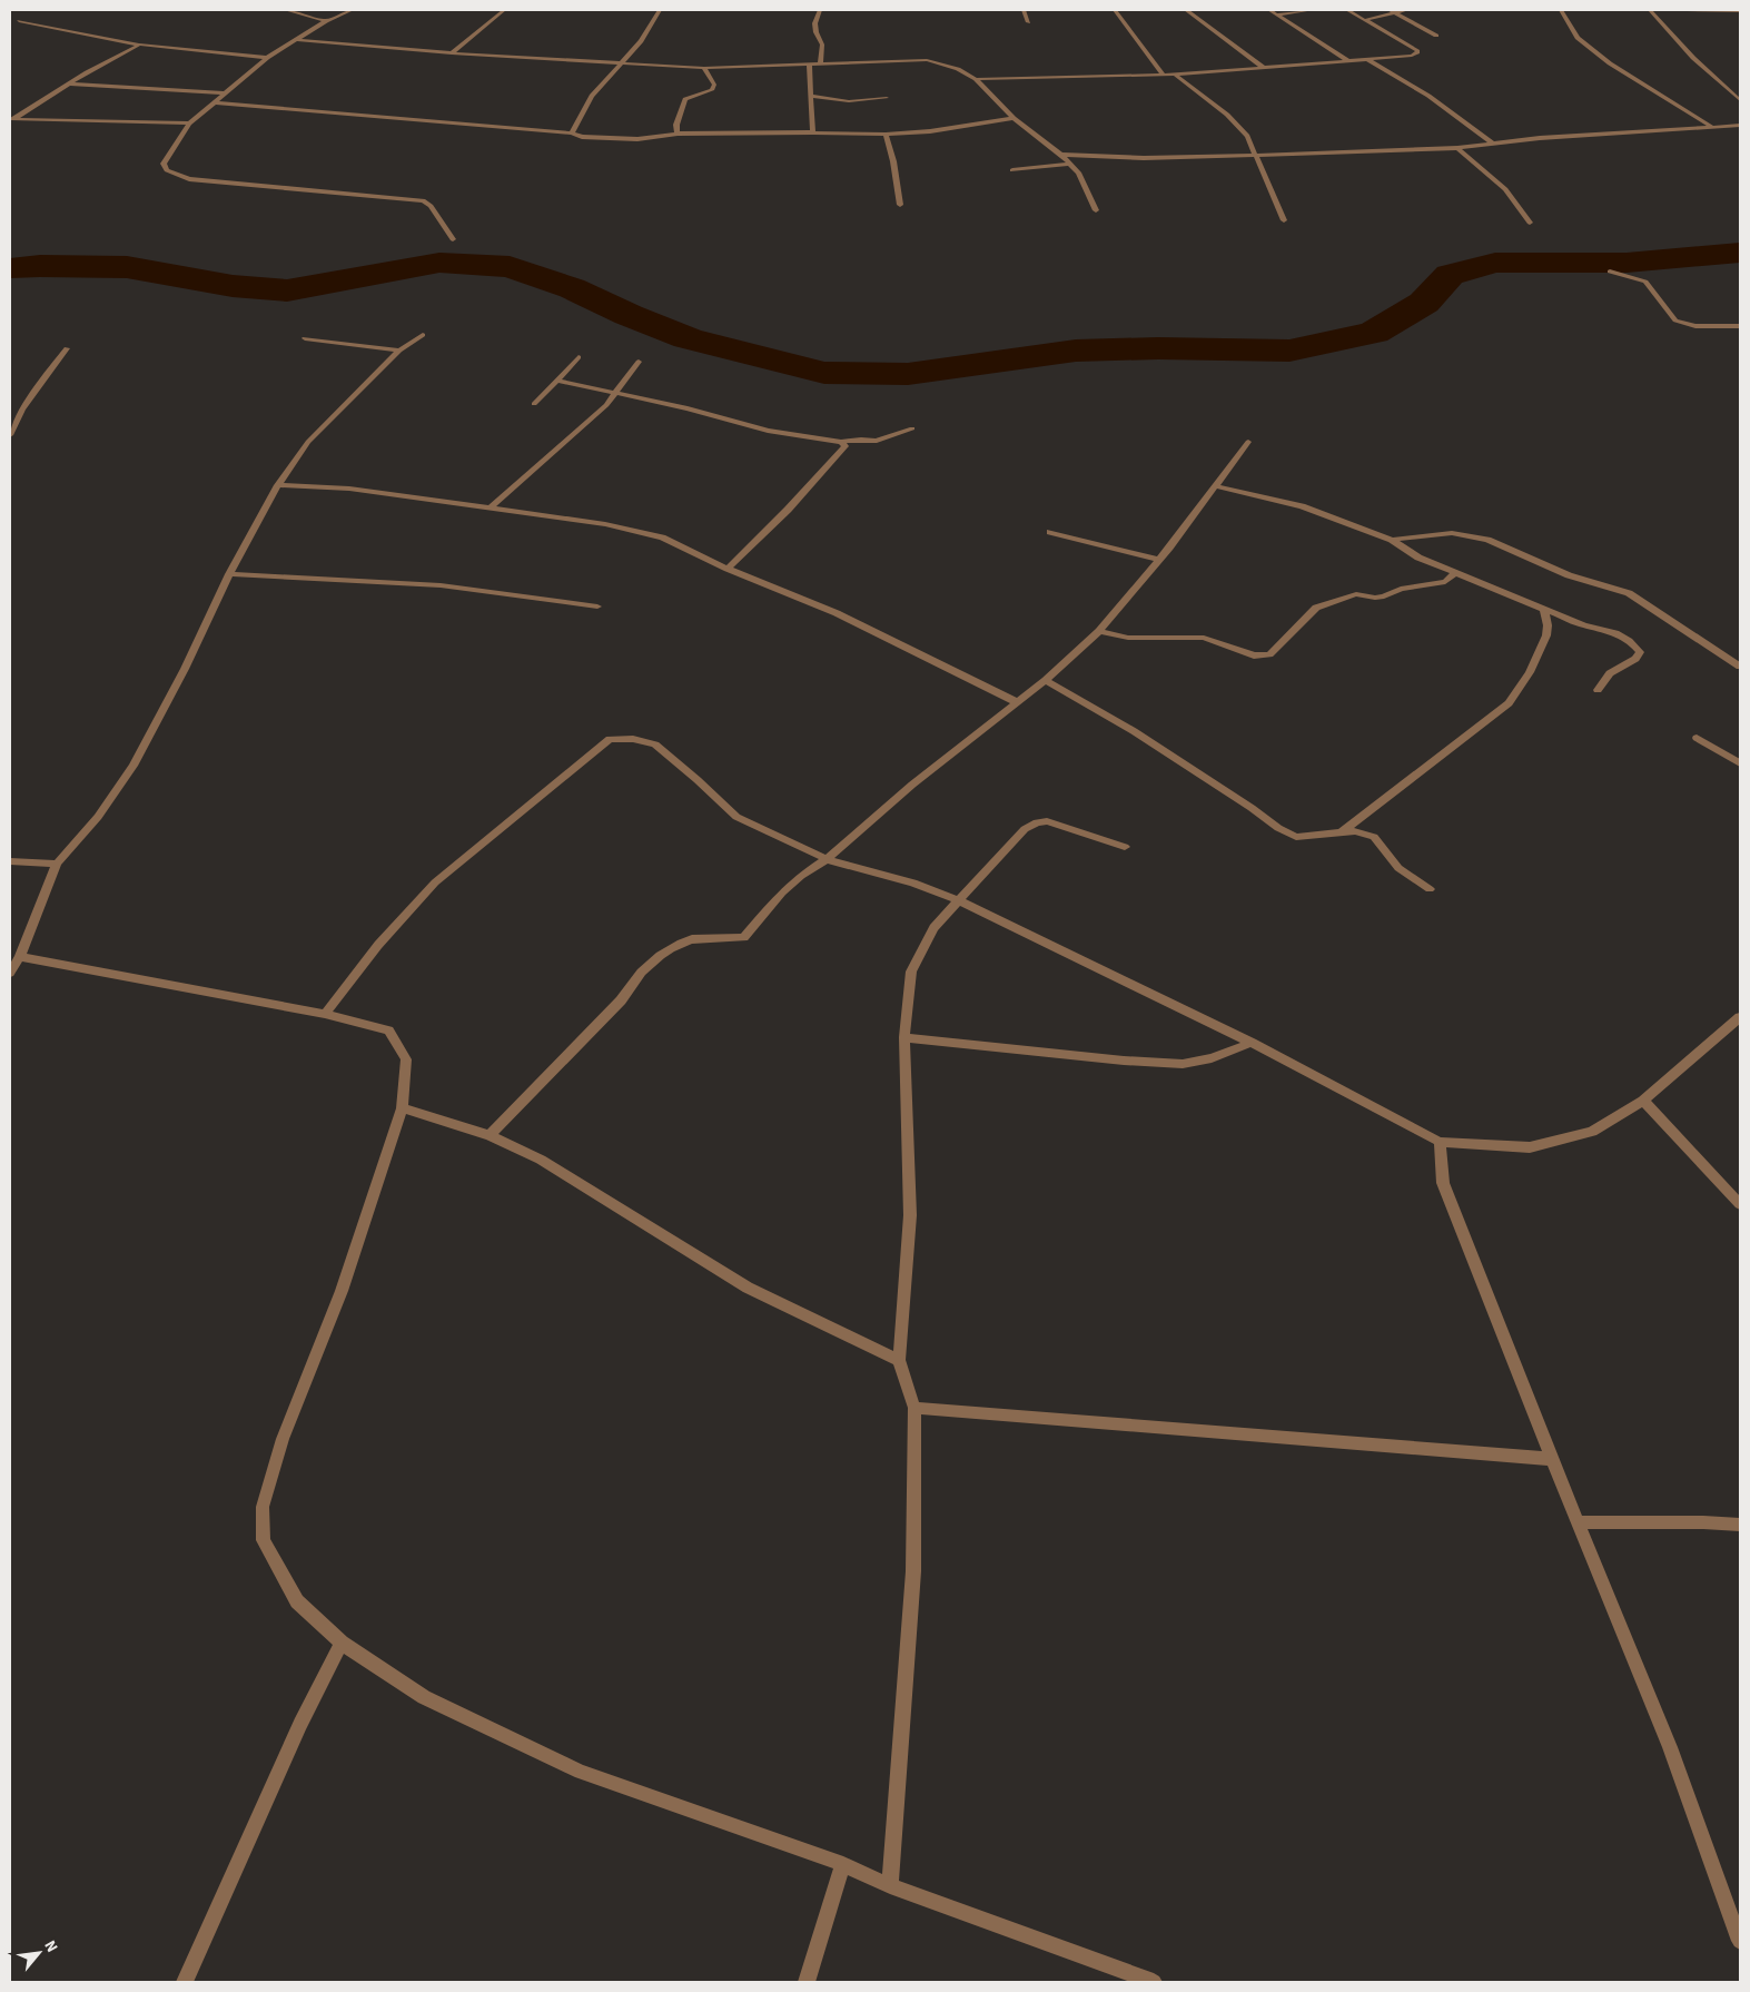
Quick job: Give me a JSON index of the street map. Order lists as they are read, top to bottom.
{
  "north": "top right"
}
